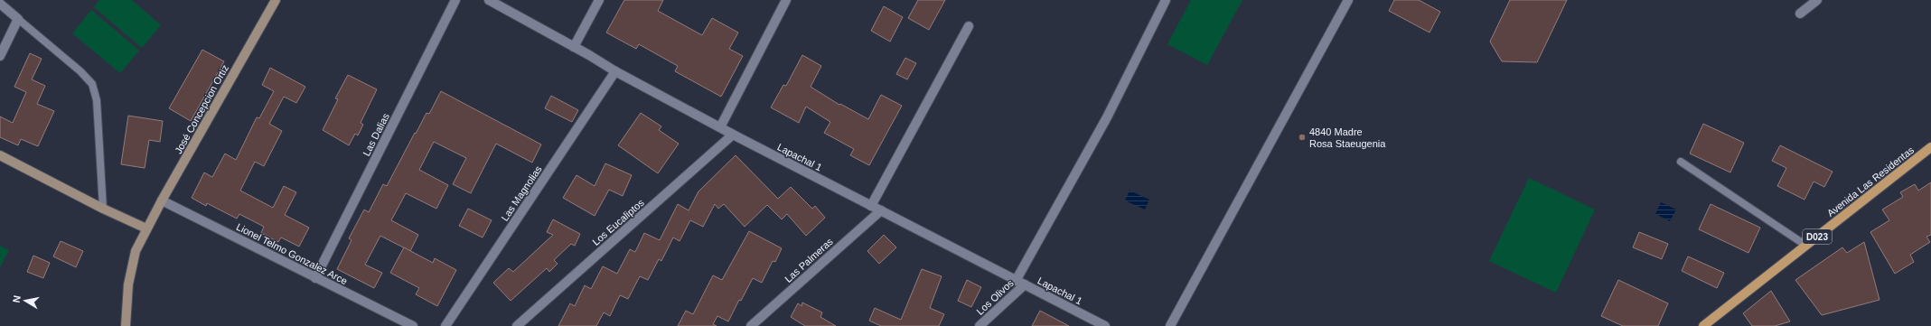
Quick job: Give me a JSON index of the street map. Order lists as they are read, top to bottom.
{
  "streets": {
    "main road": ["Avenida Las Residentas", "D023"],
    "street": [
      "José Concepcion Ortiz",
      "Las Dalias",
      "Lapachal 1",
      "Las Magnolias",
      "Los Eucaliptos",
      "Lionel Telmo Gonzalez Arce",
      "Las Palmeras",
      "Los Olivos"
    ]
  },
  "crossings": [
    ["José Concepcion Ortiz", "Lionel Telmo Gonzalez Arce"],
    ["Las Dalias", "Lionel Telmo Gonzalez Arce"],
    ["Lapachal 1", "Las Magnolias"],
    ["Lapachal 1", "Los Eucaliptos"],
    ["Lapachal 1", "Las Palmeras"],
    ["Lapachal 1", "Los Olivos"]
  ],
  "places": ["4840 Madre Rosa Staeugenia"],
  "north": "left"
}
